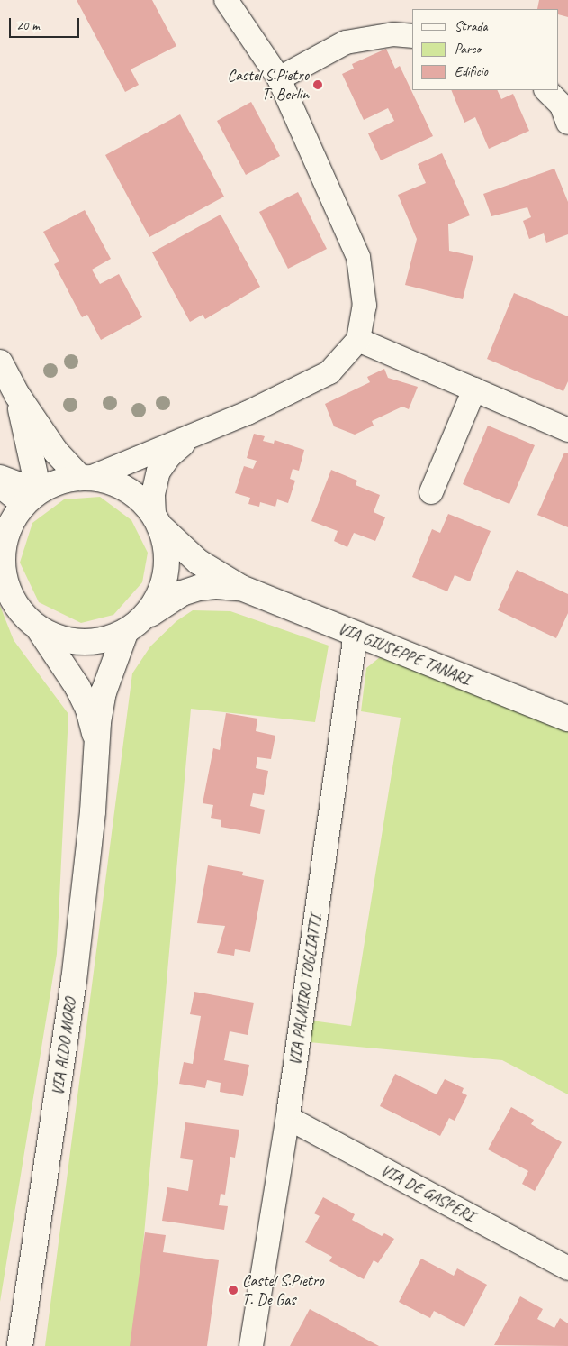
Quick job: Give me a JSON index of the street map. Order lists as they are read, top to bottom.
{
  "streets": {
    "main road": ["VIA GIUSEPPE TANARI", "VIA ALDO MORO"],
    "street": ["VIA PALMIRO TOGLIATTI", "VIA DE GASPERI"]
  },
  "crossings": [
    ["VIA GIUSEPPE TANARI", "VIA PALMIRO TOGLIATTI"],
    ["VIA GIUSEPPE TANARI", "VIA ALDO MORO"],
    ["VIA PALMIRO TOGLIATTI", "VIA DE GASPERI"]
  ],
  "places": ["Castel S.Pietro T. Berlin", "Castel S.Pietro T. De Gas"],
  "legend": ["Strada", "Parco", "Edificio"],
  "scale_bar": "20 m"
}
